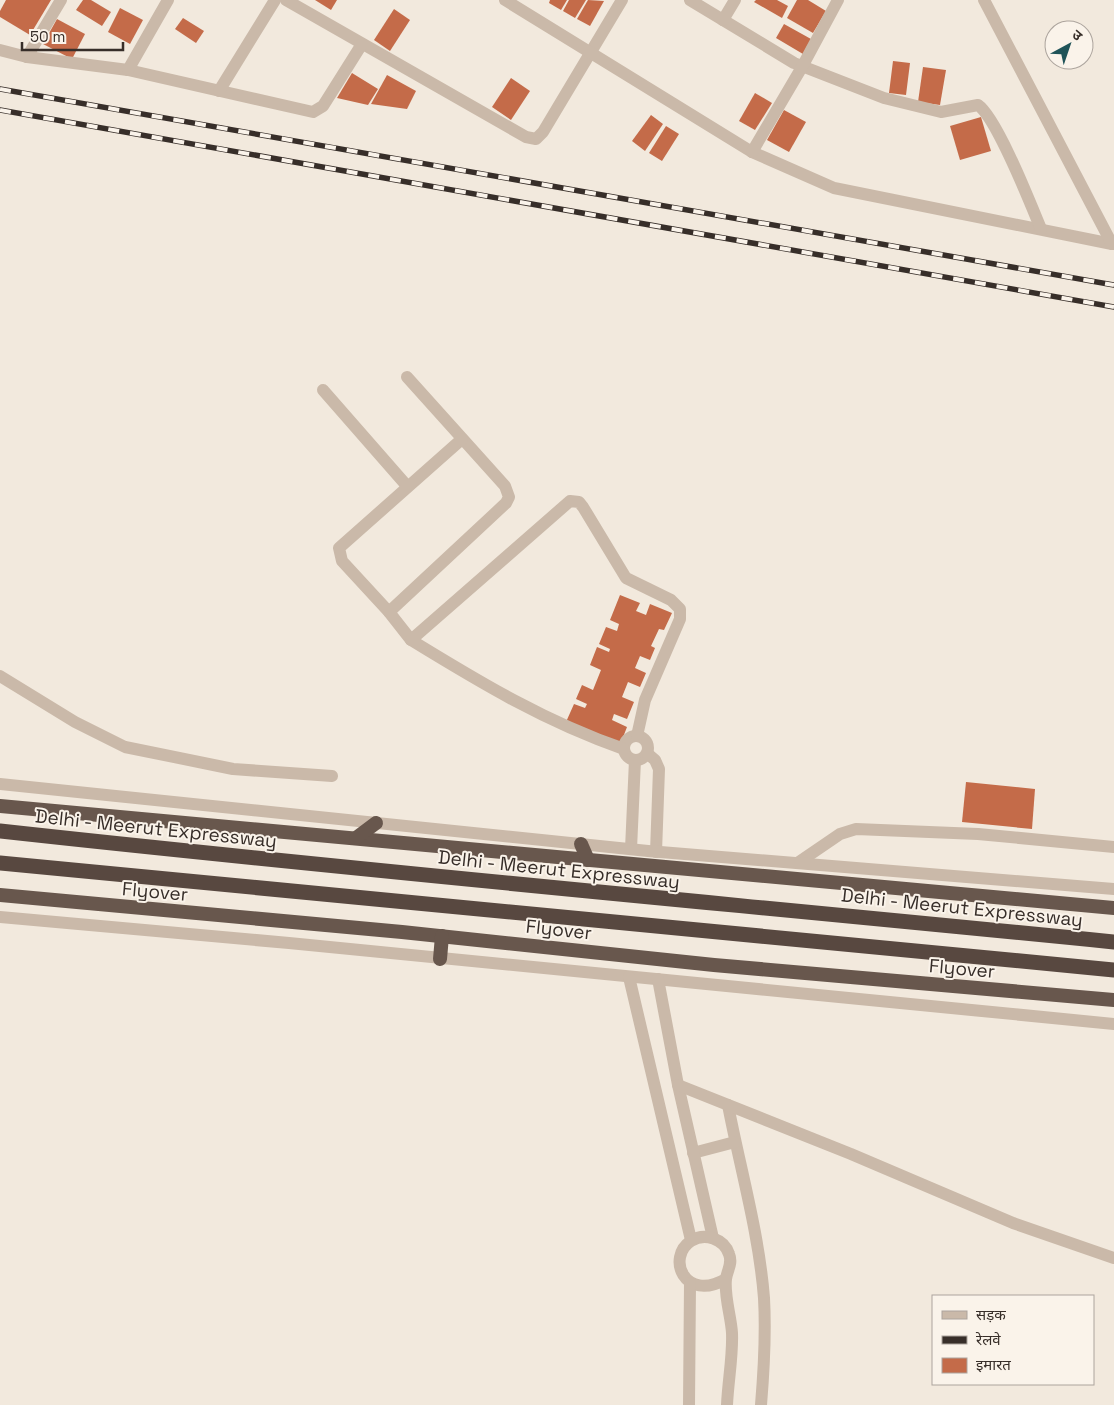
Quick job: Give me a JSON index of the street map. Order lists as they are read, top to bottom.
{
  "streets": {
    "highway": ["Delhi - Meerut Expressway", "Flyover"]
  },
  "legend": ["सड़क", "रेलवे", "इमारत"],
  "scale_bar": "50 m",
  "north": "top right"
}
